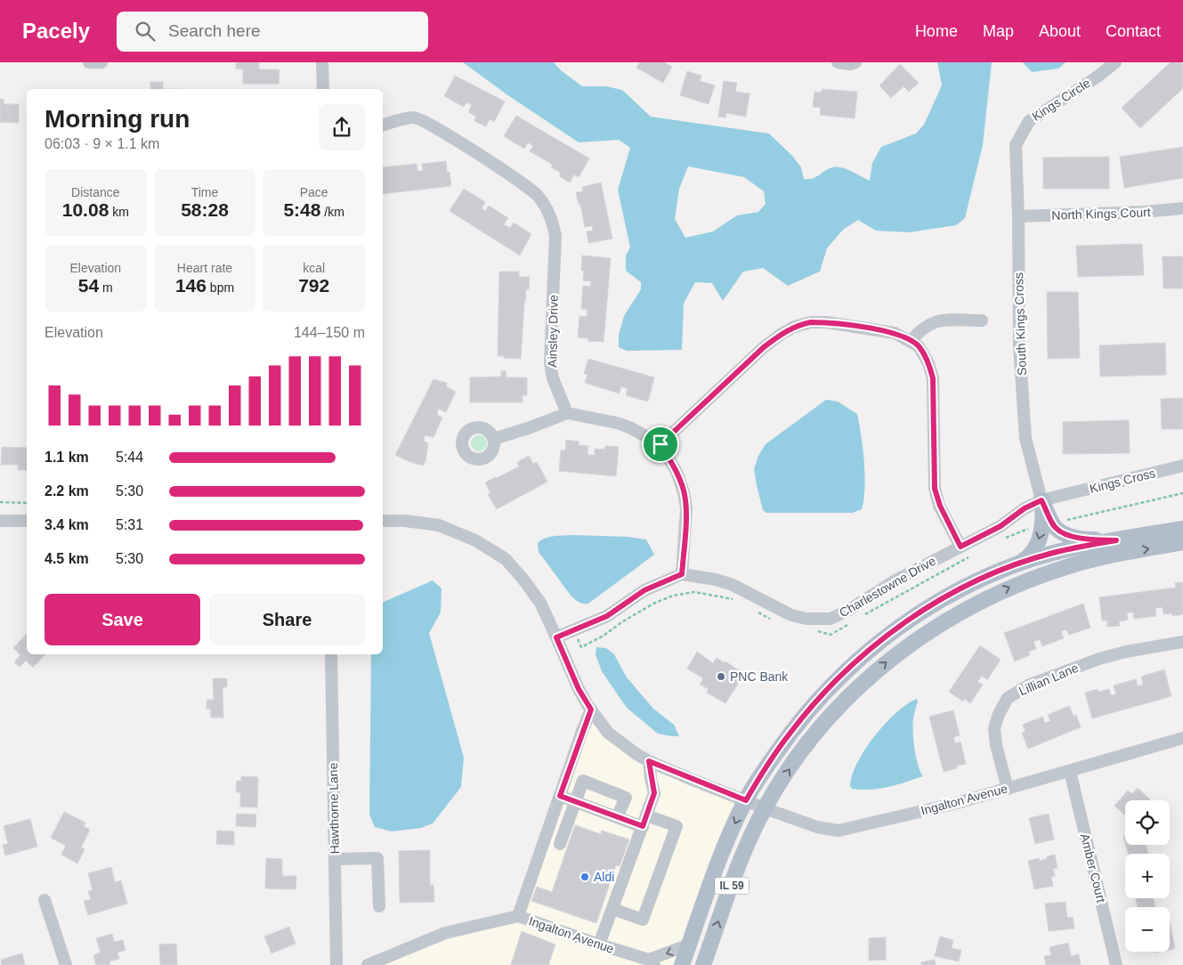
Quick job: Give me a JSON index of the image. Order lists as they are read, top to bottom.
{
  "streets": {
    "main road": ["IL 59"],
    "street": [
      "Kings Circle",
      "North Kings Court",
      "South Kings Cross",
      "Ainsley Drive",
      "Kings Cross",
      "Charlestowne Drive",
      "Lillian Lane",
      "Ingalton Avenue",
      "Hawthorne Lane",
      "Amber Court"
    ]
  },
  "crossings": [
    ["Kings Circle", "South Kings Cross"],
    ["North Kings Court", "South Kings Cross"],
    ["South Kings Cross", "Kings Cross"],
    ["South Kings Cross", "Charlestowne Drive"],
    ["Kings Cross", "Charlestowne Drive"],
    ["Lillian Lane", "Ingalton Avenue"],
    ["Ingalton Avenue", "Amber Court"],
    ["Ingalton Avenue", "IL 59"]
  ],
  "places": ["PNC Bank", "Aldi"],
  "page": {
    "header": "Pacely",
    "search": "Search here",
    "nav": [
      "Home",
      "Map",
      "About",
      "Contact"
    ],
    "heading": ["Morning run", "06:03 · 9 × 1.1 km"],
    "stats": [
      ["Distance", "10.08 km"],
      ["Time", "58:28"],
      ["Pace", "5:48 /km"],
      ["Elevation", "54 m"],
      ["Heart rate", "146 bpm"],
      ["kcal", "792"]
    ],
    "chart": ["Elevation", "144–150 m"],
    "list": [
      {
        "name": "1.1 km",
        "note": "5:44"
      },
      {
        "name": "2.2 km",
        "note": "5:30"
      },
      {
        "name": "3.4 km",
        "note": "5:31"
      },
      {
        "name": "4.5 km",
        "note": "5:30"
      }
    ],
    "buttons": ["Save", "Share"],
    "map_buttons": ["+", "−"]
  }
}
